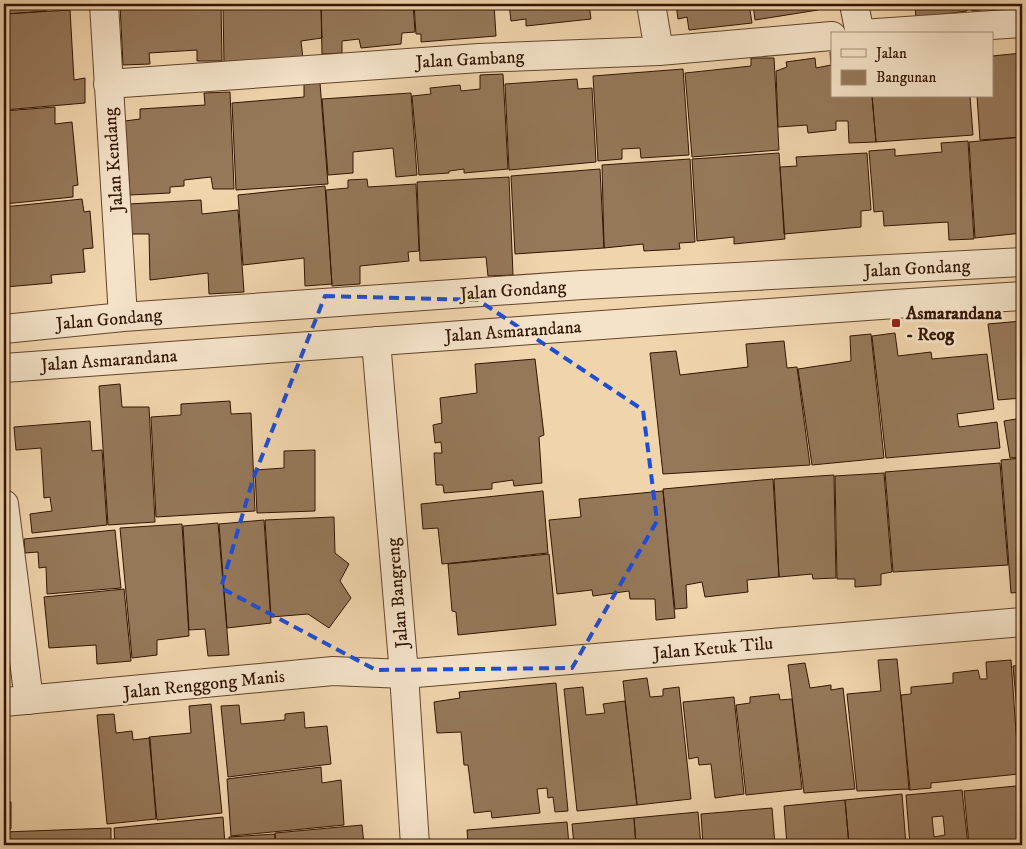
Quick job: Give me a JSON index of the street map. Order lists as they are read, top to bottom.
{
  "streets": {
    "street": [
      "Jalan Gambang",
      "Jalan Kendang",
      "Jalan Gondang",
      "Jalan Asmarandana",
      "Jalan Bangreng",
      "Jalan Ketuk Tilu",
      "Jalan Renggong Manis"
    ]
  },
  "crossings": [
    ["Jalan Gambang", "Jalan Kendang"],
    ["Jalan Kendang", "Jalan Gondang"],
    ["Jalan Asmarandana", "Jalan Bangreng"],
    ["Jalan Bangreng", "Jalan Ketuk Tilu"],
    ["Jalan Bangreng", "Jalan Renggong Manis"],
    ["Jalan Ketuk Tilu", "Jalan Renggong Manis"]
  ],
  "places": {
    "transit": ["Asmarandana - Reog"]
  },
  "legend": ["Jalan", "Bangunan"]
}
